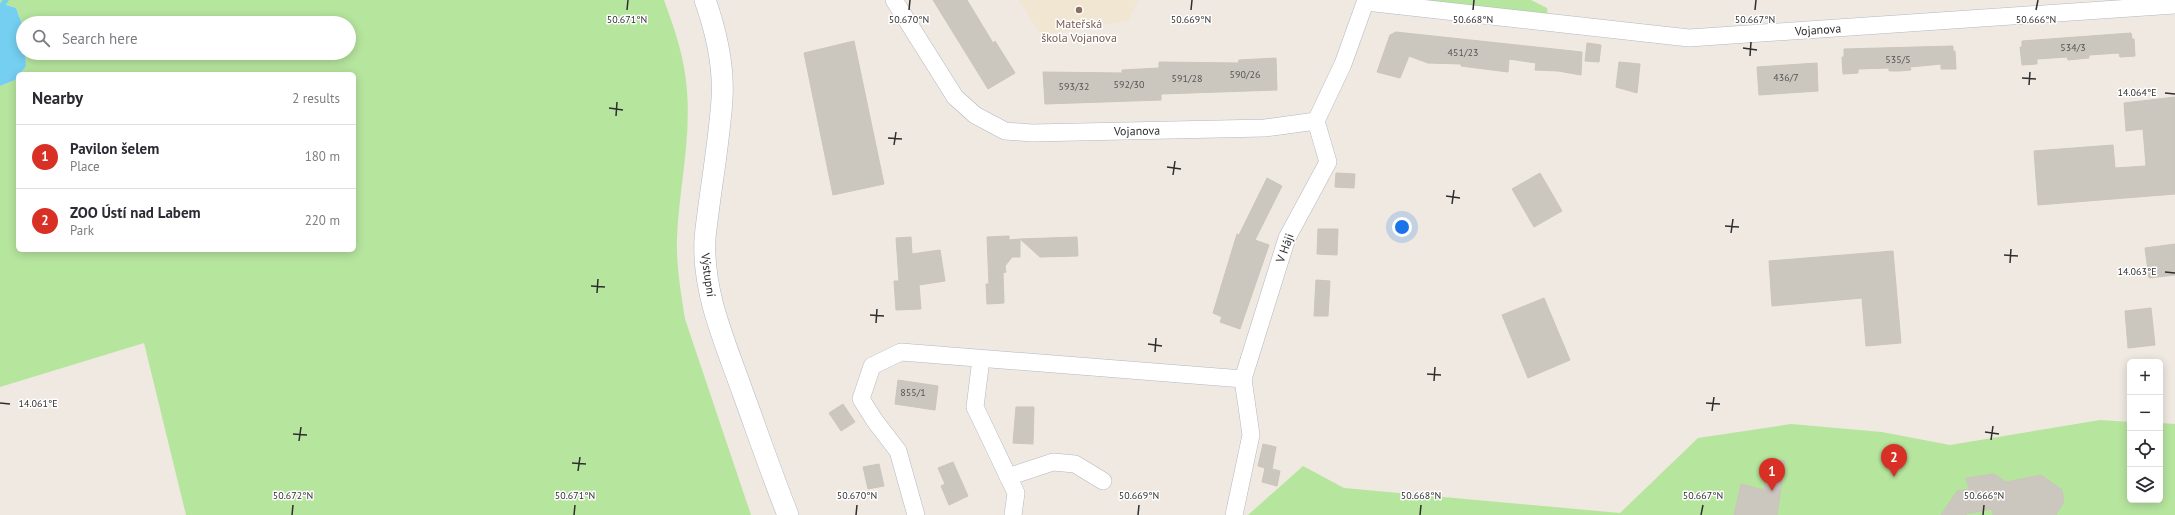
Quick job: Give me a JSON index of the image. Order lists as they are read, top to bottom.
{
  "streets": {
    "street": ["Vojanova", "V Háji", "Výstupní"]
  },
  "crossings": [
    ["Vojanova", "V Háji"]
  ],
  "places": ["Mateřská škola Vojanova"],
  "house_numbers": [
    "534/3",
    "451/23",
    "535/5",
    "590/26",
    "436/7",
    "591/28",
    "592/30",
    "593/32",
    "855/1"
  ],
  "page": {
    "search": "Search here",
    "heading": ["Nearby", "2 results"],
    "list": [
      {
        "mark": "1",
        "name": "Pavilon šelem",
        "note": "Place",
        "value": "180 m"
      },
      {
        "mark": "2",
        "name": "ZOO Ústí nad Labem",
        "note": "Park",
        "value": "220 m"
      }
    ],
    "map_buttons": ["+", "−"],
    "pins": ["2", "1"]
  },
  "coordinates": [
    "50.671°N",
    "50.670°N",
    "50.669°N",
    "50.668°N",
    "50.667°N",
    "50.666°N",
    "14.064°E",
    "14.063°E",
    "14.061°E",
    "50.672°N"
  ]
}
